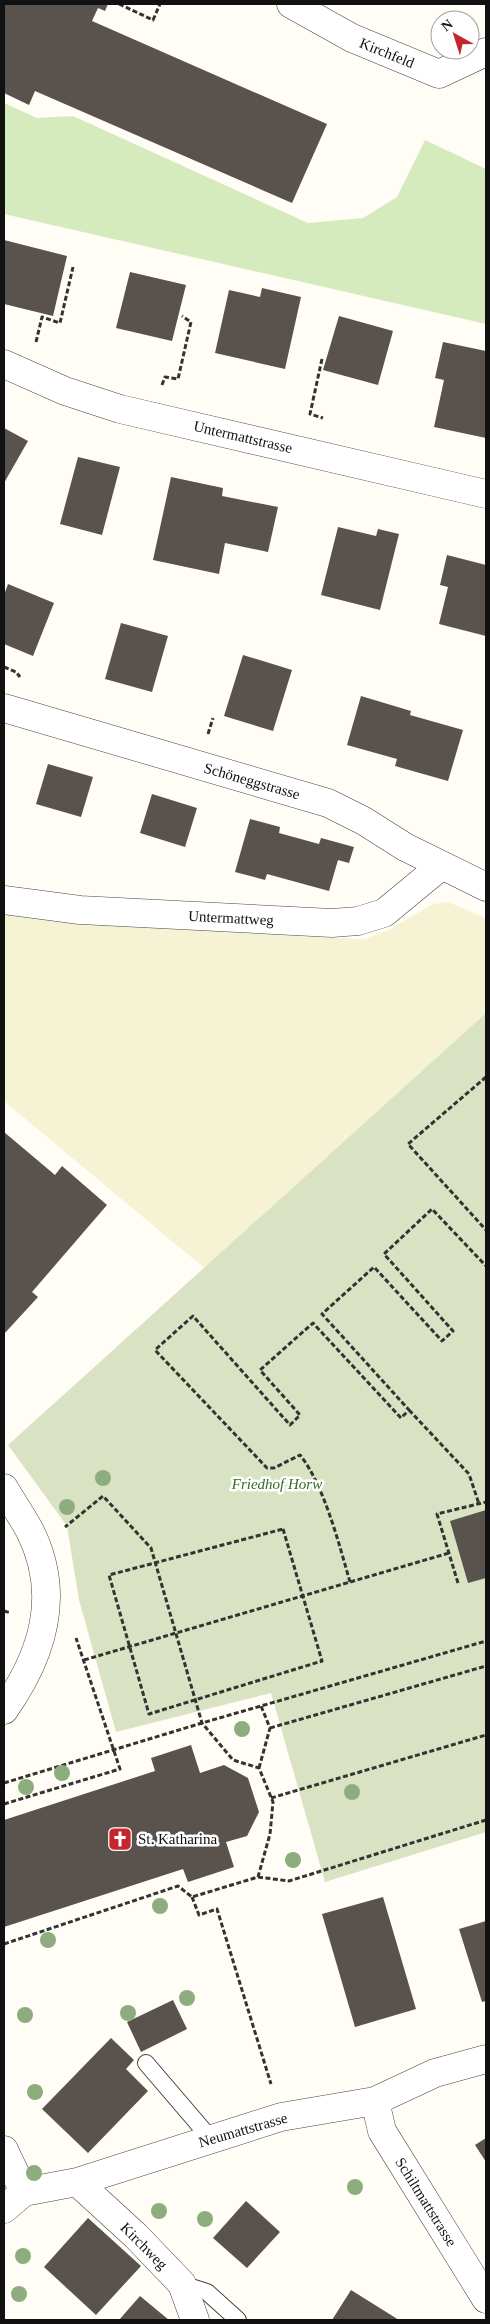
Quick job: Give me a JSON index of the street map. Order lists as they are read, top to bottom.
{
  "streets": {
    "street": [
      "Kirchfeld",
      "Untermattstrasse",
      "Schöneggstrasse",
      "Untermattweg",
      "Neumattstrasse",
      "Schiltmattstrasse",
      "Kirchweg"
    ]
  },
  "crossings": [
    ["Schöneggstrasse", "Untermattweg"],
    ["Neumattstrasse", "Schiltmattstrasse"],
    ["Neumattstrasse", "Kirchweg"]
  ],
  "parks": ["Friedhof Horw"],
  "places": {
    "church": ["St. Katharina"]
  },
  "north": "top left"
}
